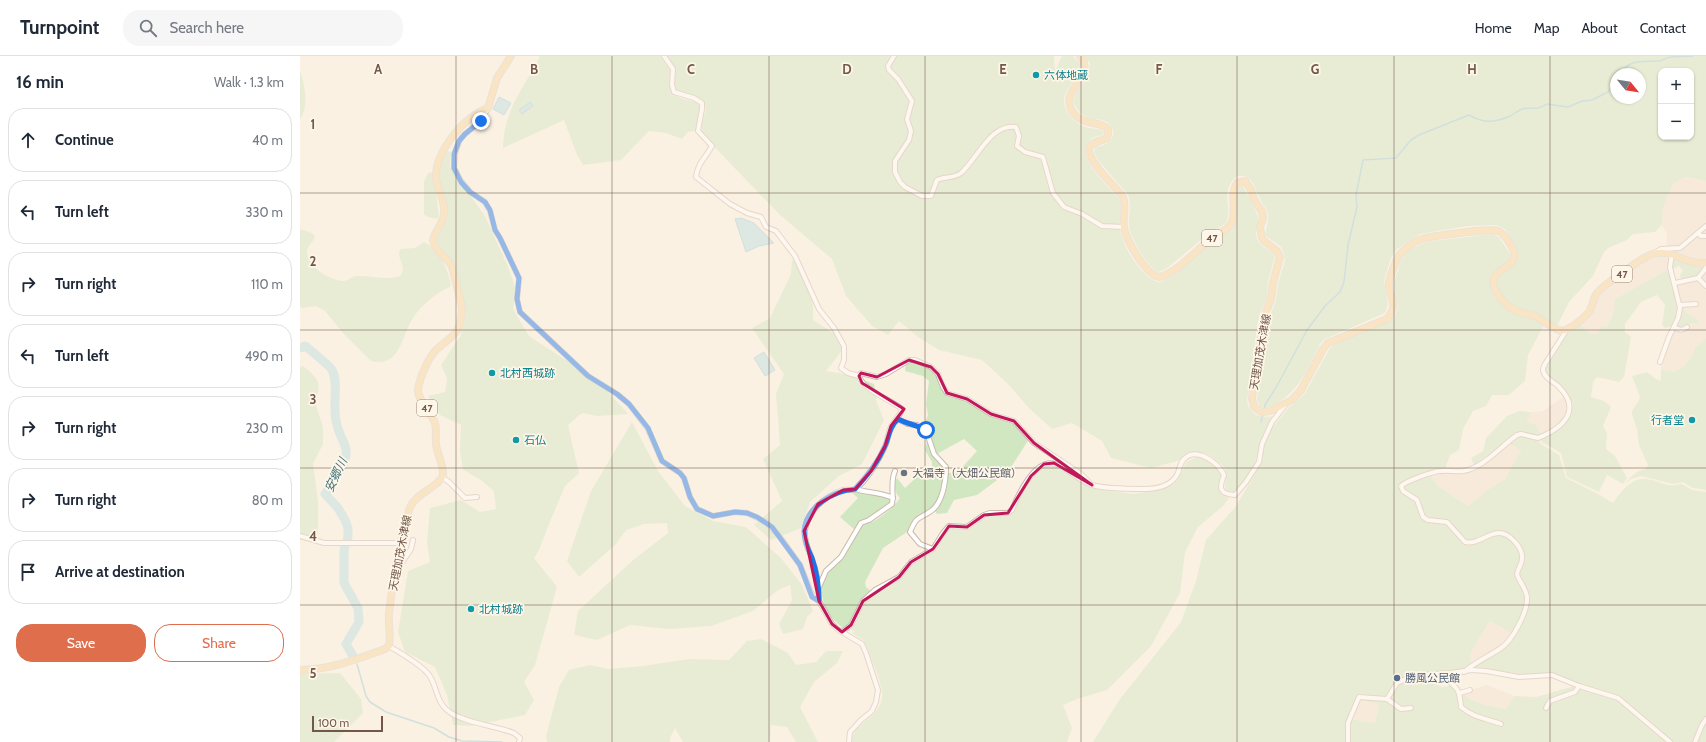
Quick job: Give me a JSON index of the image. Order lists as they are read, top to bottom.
{
  "streets": {
    "main road": ["47", "天理加茂木津線"]
  },
  "crossings": [
    ["47", "天理加茂木津線"]
  ],
  "water": ["安郷川"],
  "places": [
    "六体地蔵",
    "北村西城跡",
    "行者堂",
    "石仏",
    "大福寺（大畑公民館）",
    "北村城跡",
    "勝風公民館"
  ],
  "scale_bar": "100 m",
  "north": "bottom right",
  "page": {
    "header": "Turnpoint",
    "search": "Search here",
    "nav": [
      "Home",
      "Map",
      "About",
      "Contact"
    ],
    "heading": ["16 min", "Walk · 1.3 km"],
    "map_buttons": ["+", "−"],
    "list": [
      ["Continue", "40 m"],
      ["Turn left", "330 m"],
      ["Turn right", "110 m"],
      ["Turn left", "490 m"],
      ["Turn right", "230 m"],
      ["Turn right", "80 m"],
      "Arrive at destination"
    ],
    "buttons": ["Save", "Share"],
    "scale": "100 m"
  },
  "grid": {
    "columns": [
      "A",
      "B",
      "C",
      "D",
      "E",
      "F",
      "G",
      "H"
    ],
    "rows": [
      "1",
      "2",
      "3",
      "4",
      "5"
    ]
  }
}
